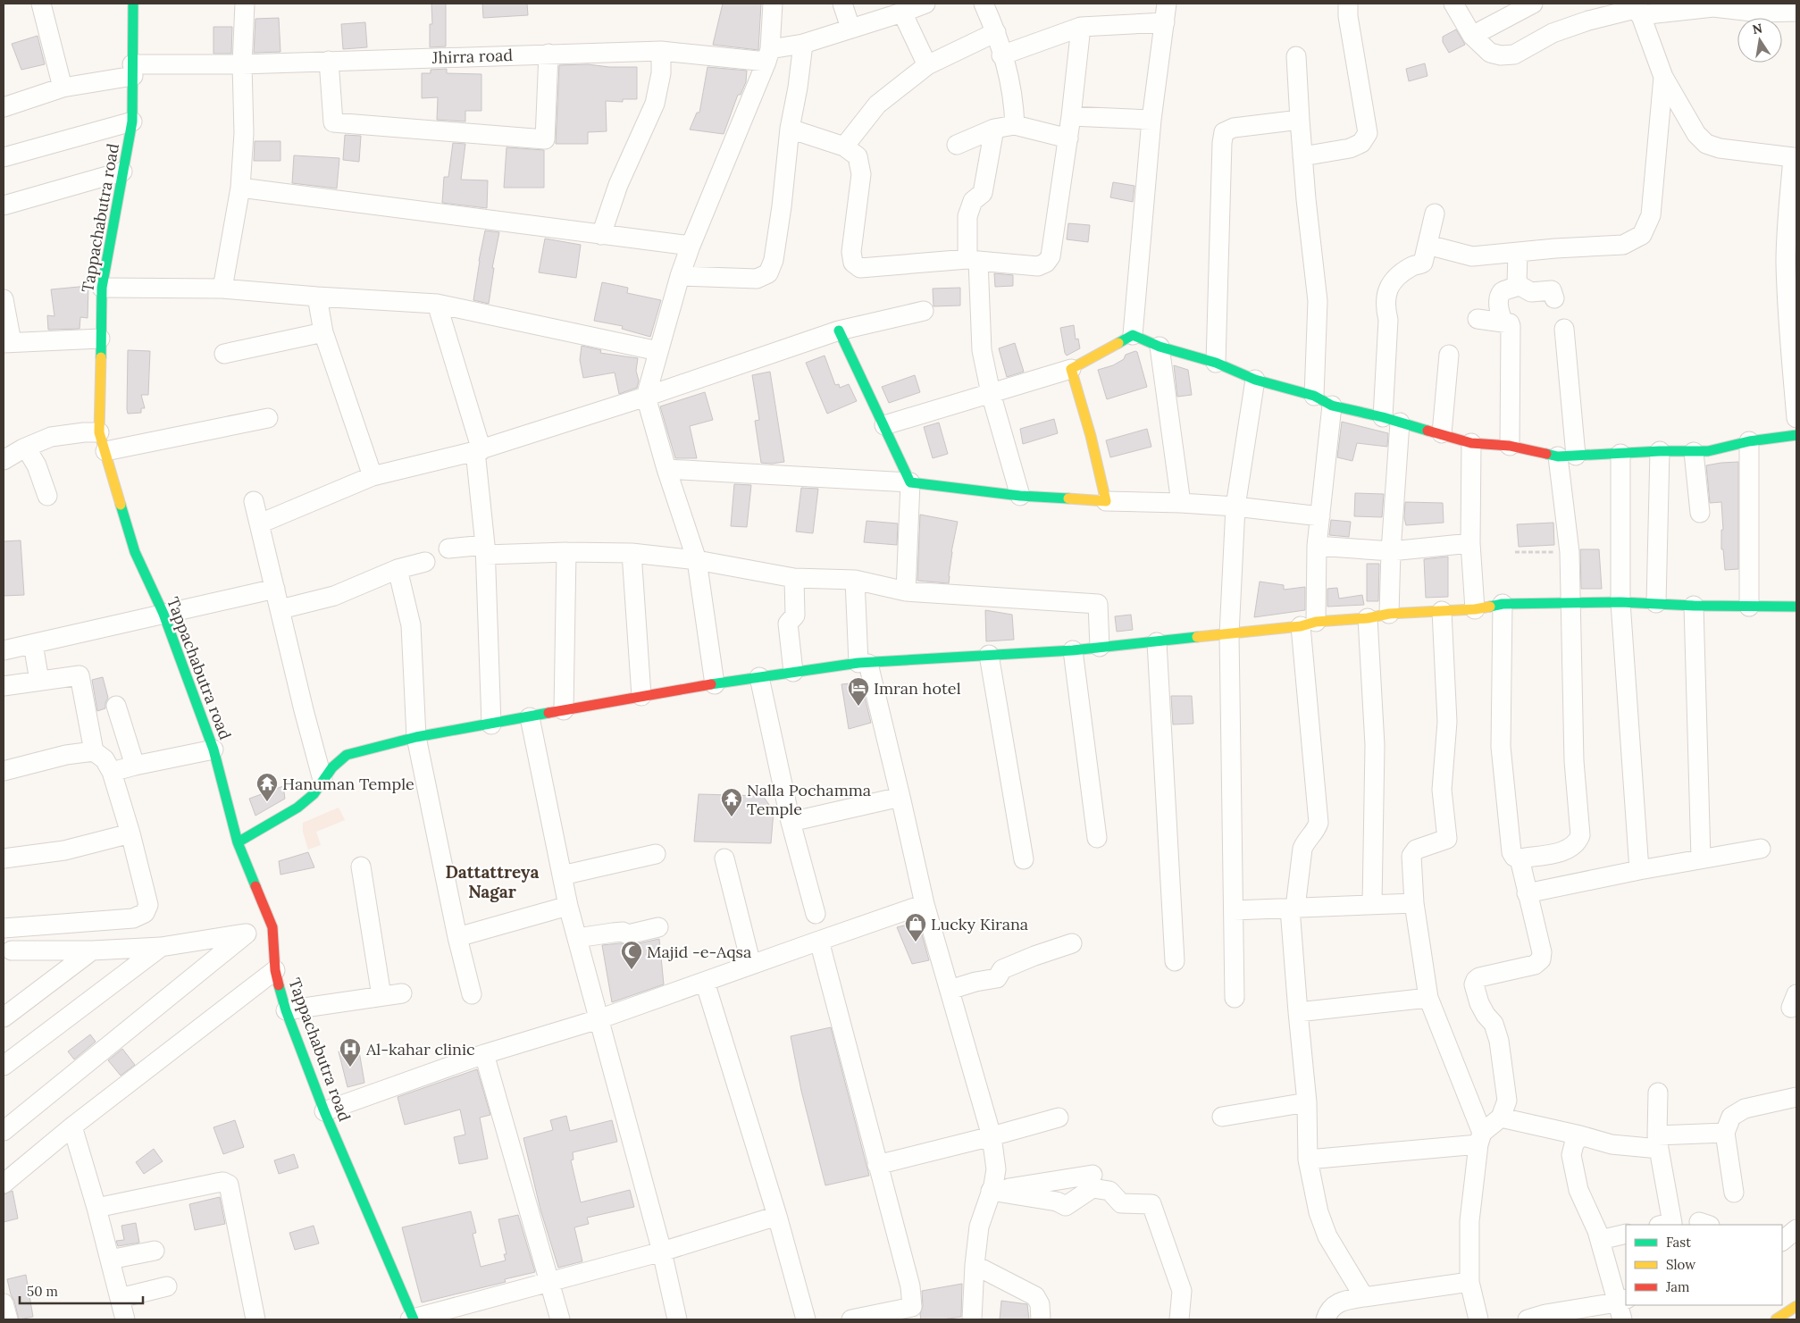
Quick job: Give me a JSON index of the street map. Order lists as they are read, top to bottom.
{
  "streets": {
    "street": ["Jhirra road", "Tappachabutra road"]
  },
  "crossings": [
    ["Jhirra road", "Tappachabutra road"]
  ],
  "districts": ["Dattattreya Nagar"],
  "places": {
    "hotel": ["Imran hotel"],
    "temple": ["Hanuman Temple", "Nalla Pochamma Temple"],
    "shop": ["Lucky Kirana"],
    "mosque": ["Majid -e-Aqsa"],
    "hospital": ["Al-kahar clinic"]
  },
  "legend": ["Fast", "Slow", "Jam"],
  "scale_bar": "50 m",
  "north": "top"
}
